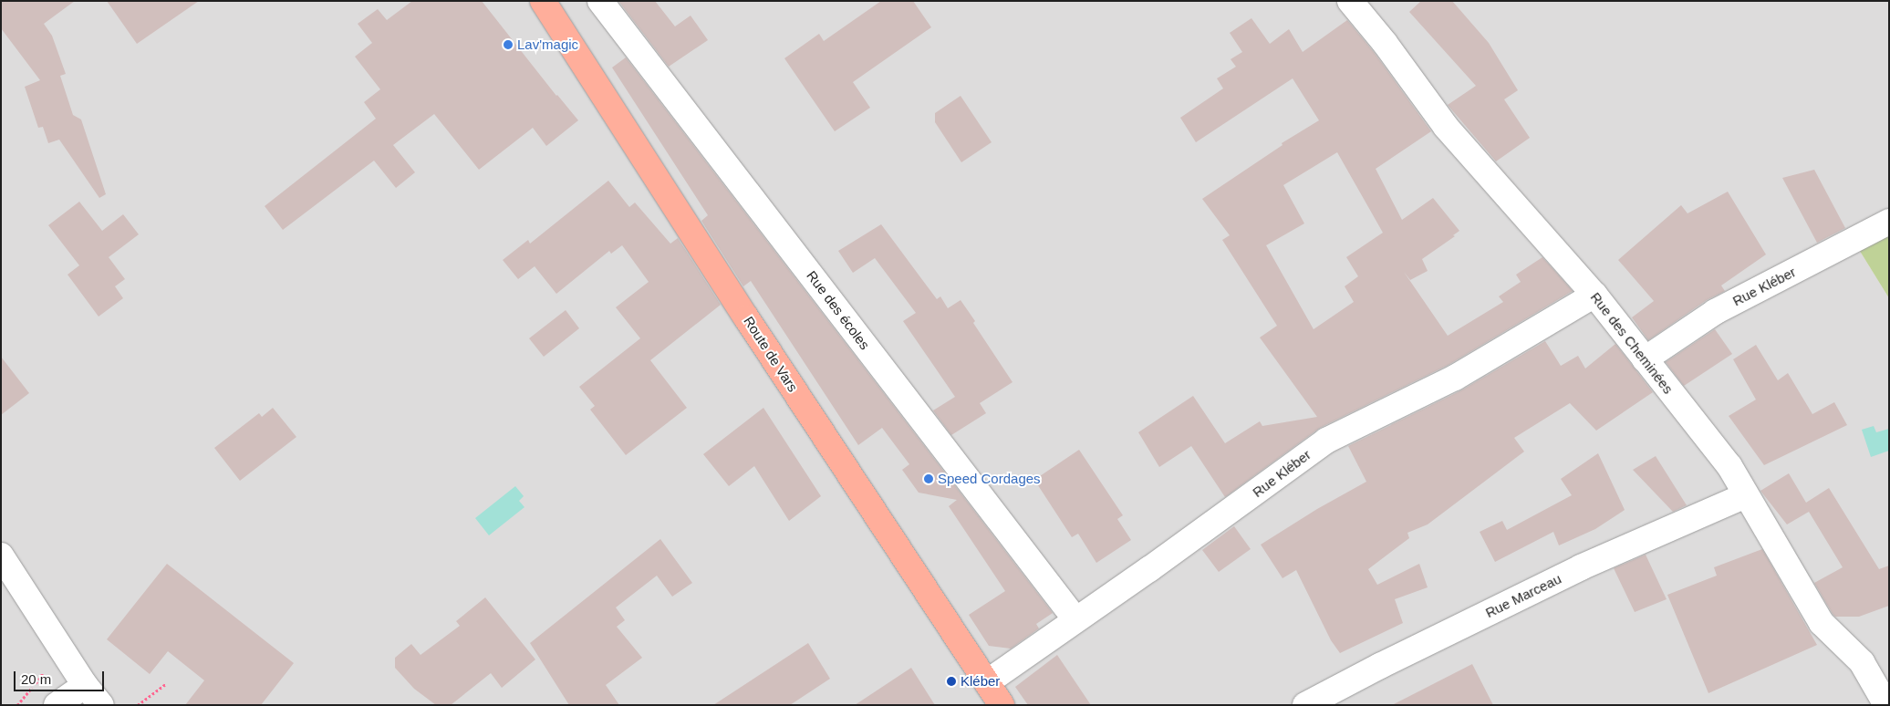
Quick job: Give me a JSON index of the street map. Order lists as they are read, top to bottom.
{
  "streets": {
    "main road": ["Route de Vars"],
    "street": [
      "Rue Kléber",
      "Rue des écoles",
      "Rue des Cheminées",
      "Rue Marceau"
    ]
  },
  "crossings": [
    ["Rue Kléber", "Rue des écoles"],
    ["Rue Kléber", "Rue des Cheminées"],
    ["Rue Kléber", "Route de Vars"],
    ["Rue des Cheminées", "Rue Marceau"]
  ],
  "places": ["Lav'magic", "Speed Cordages", "Kléber"],
  "scale_bar": "20 m"
}
